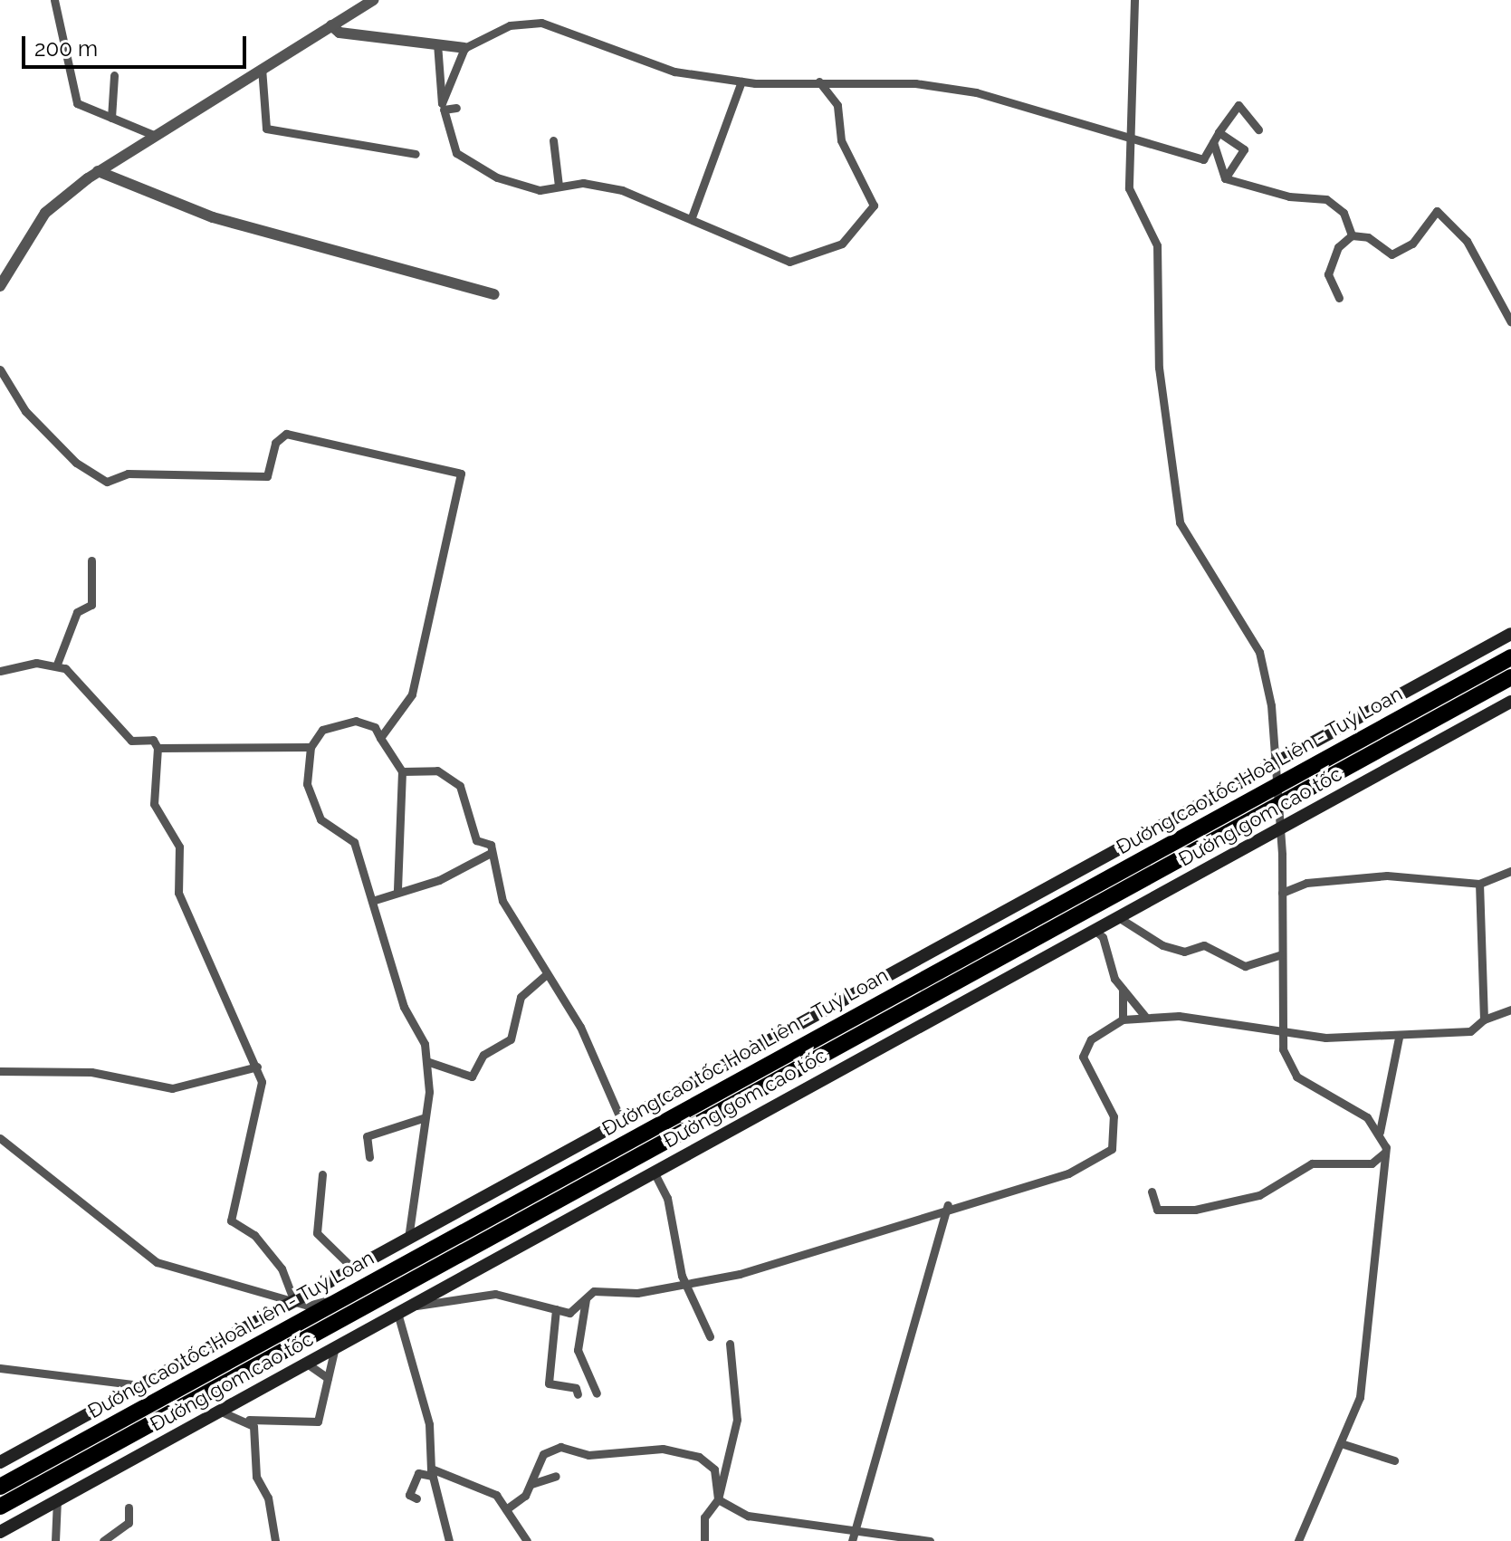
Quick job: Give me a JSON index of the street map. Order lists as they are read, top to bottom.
{
  "streets": {
    "highway": ["Đường cao tốc Hoà Liên - Tuý Loan"],
    "main road": ["Đường gom cao tốc"]
  },
  "scale_bar": "200 m"
}
